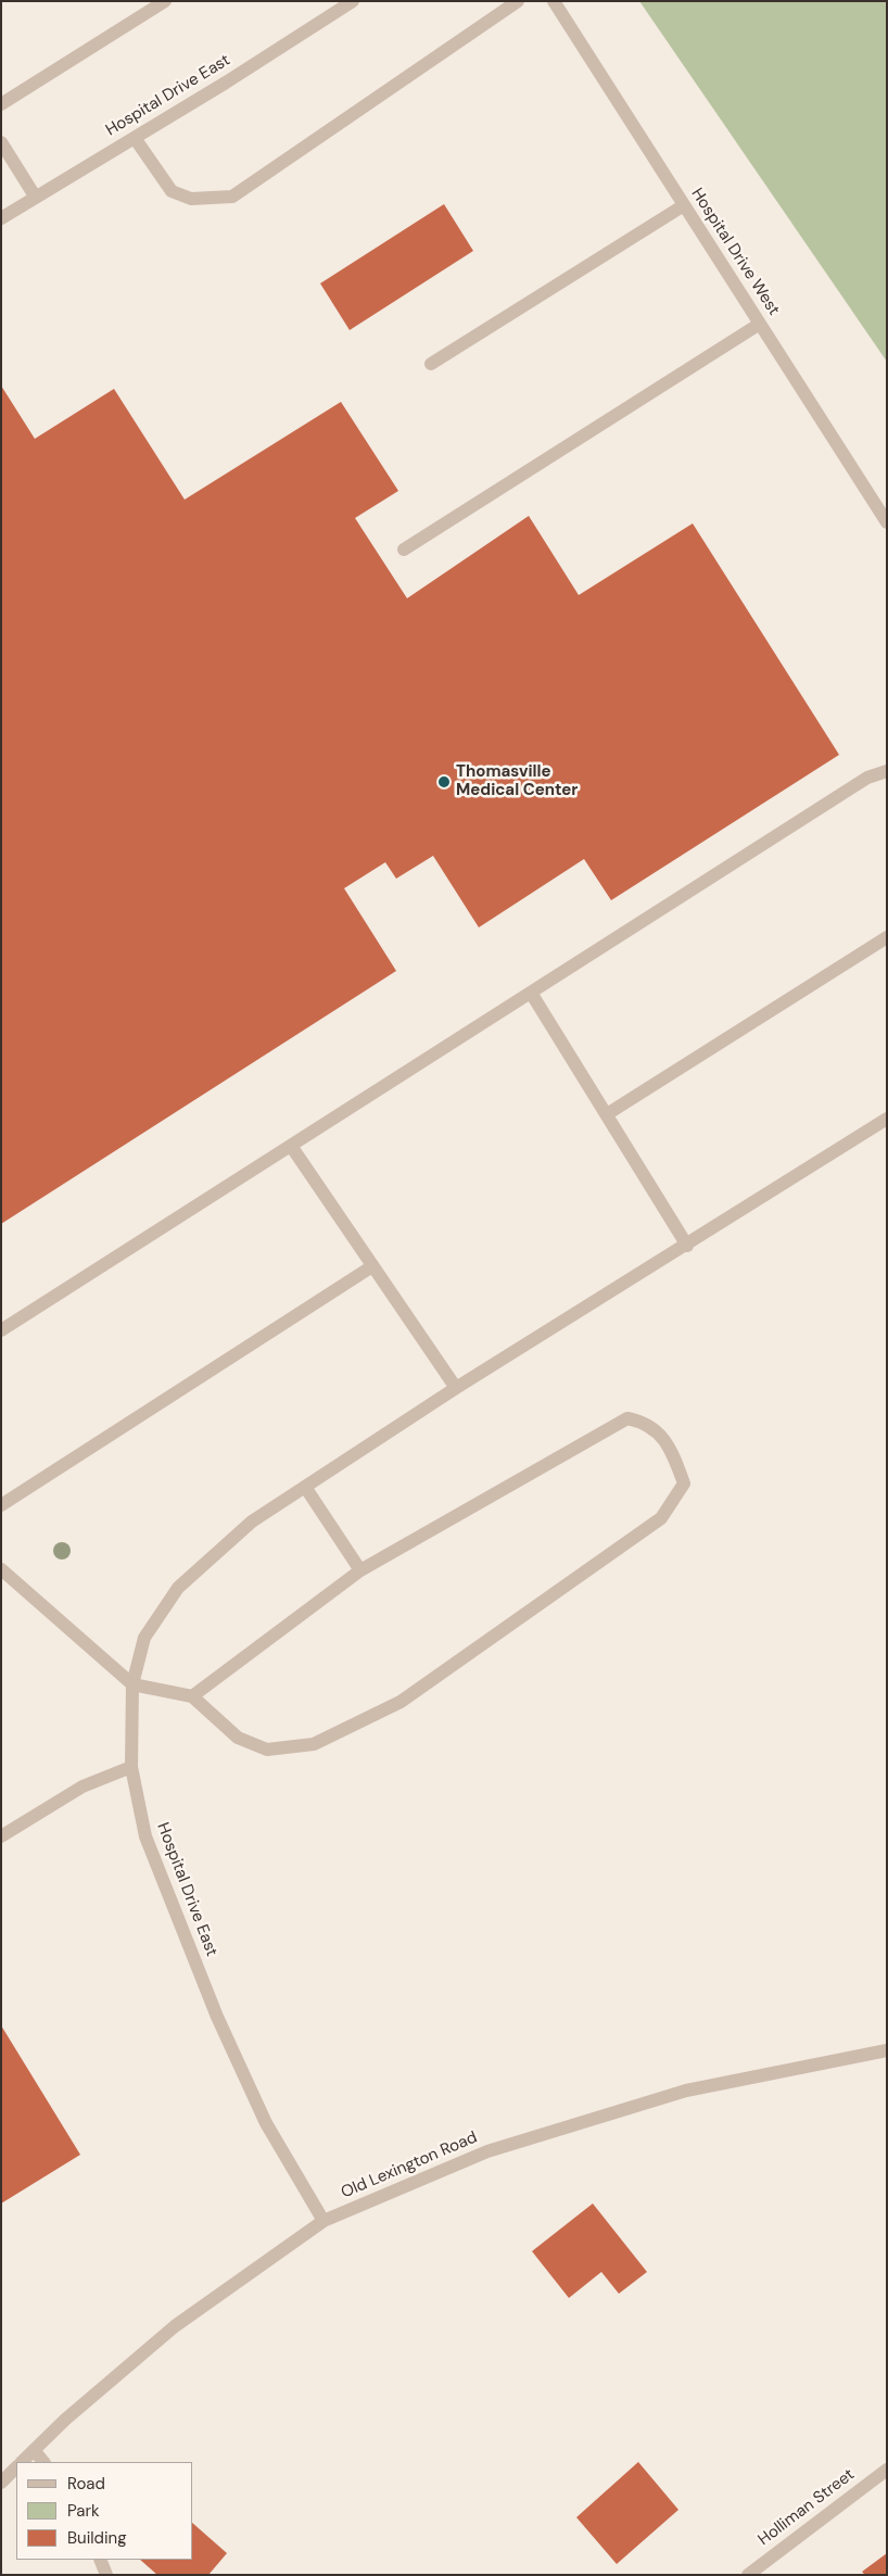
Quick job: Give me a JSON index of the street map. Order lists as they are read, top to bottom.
{
  "streets": {
    "street": [
      "Hospital Drive East",
      "Hospital Drive West",
      "Old Lexington Road",
      "Holliman Street"
    ]
  },
  "crossings": [
    ["Hospital Drive East", "Old Lexington Road"]
  ],
  "places": ["Thomasville Medical Center"],
  "legend": ["Road", "Park", "Building"]
}
